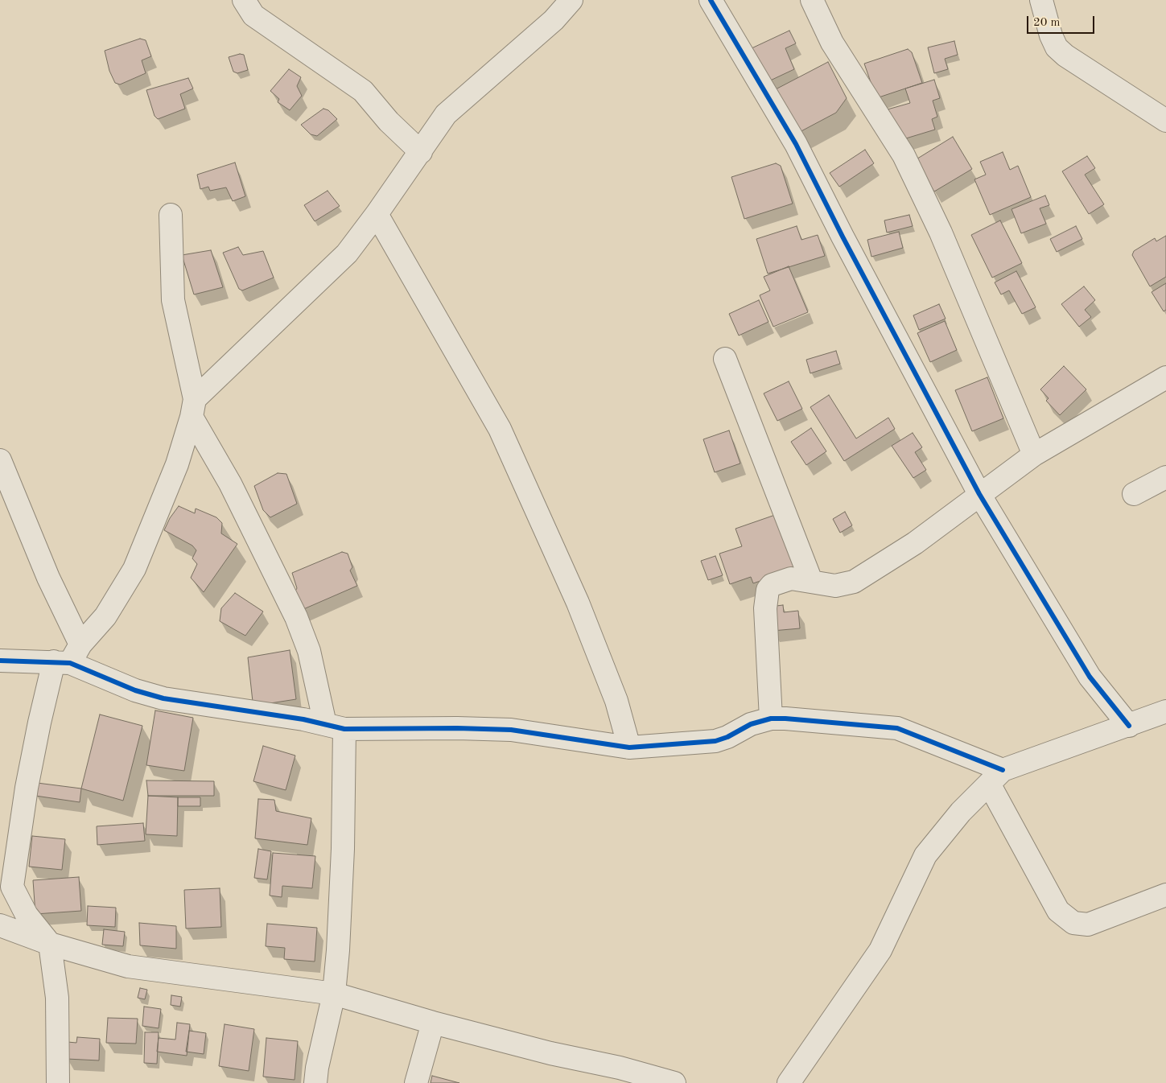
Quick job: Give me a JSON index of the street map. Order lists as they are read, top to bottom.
{
  "scale_bar": "20 m"
}
